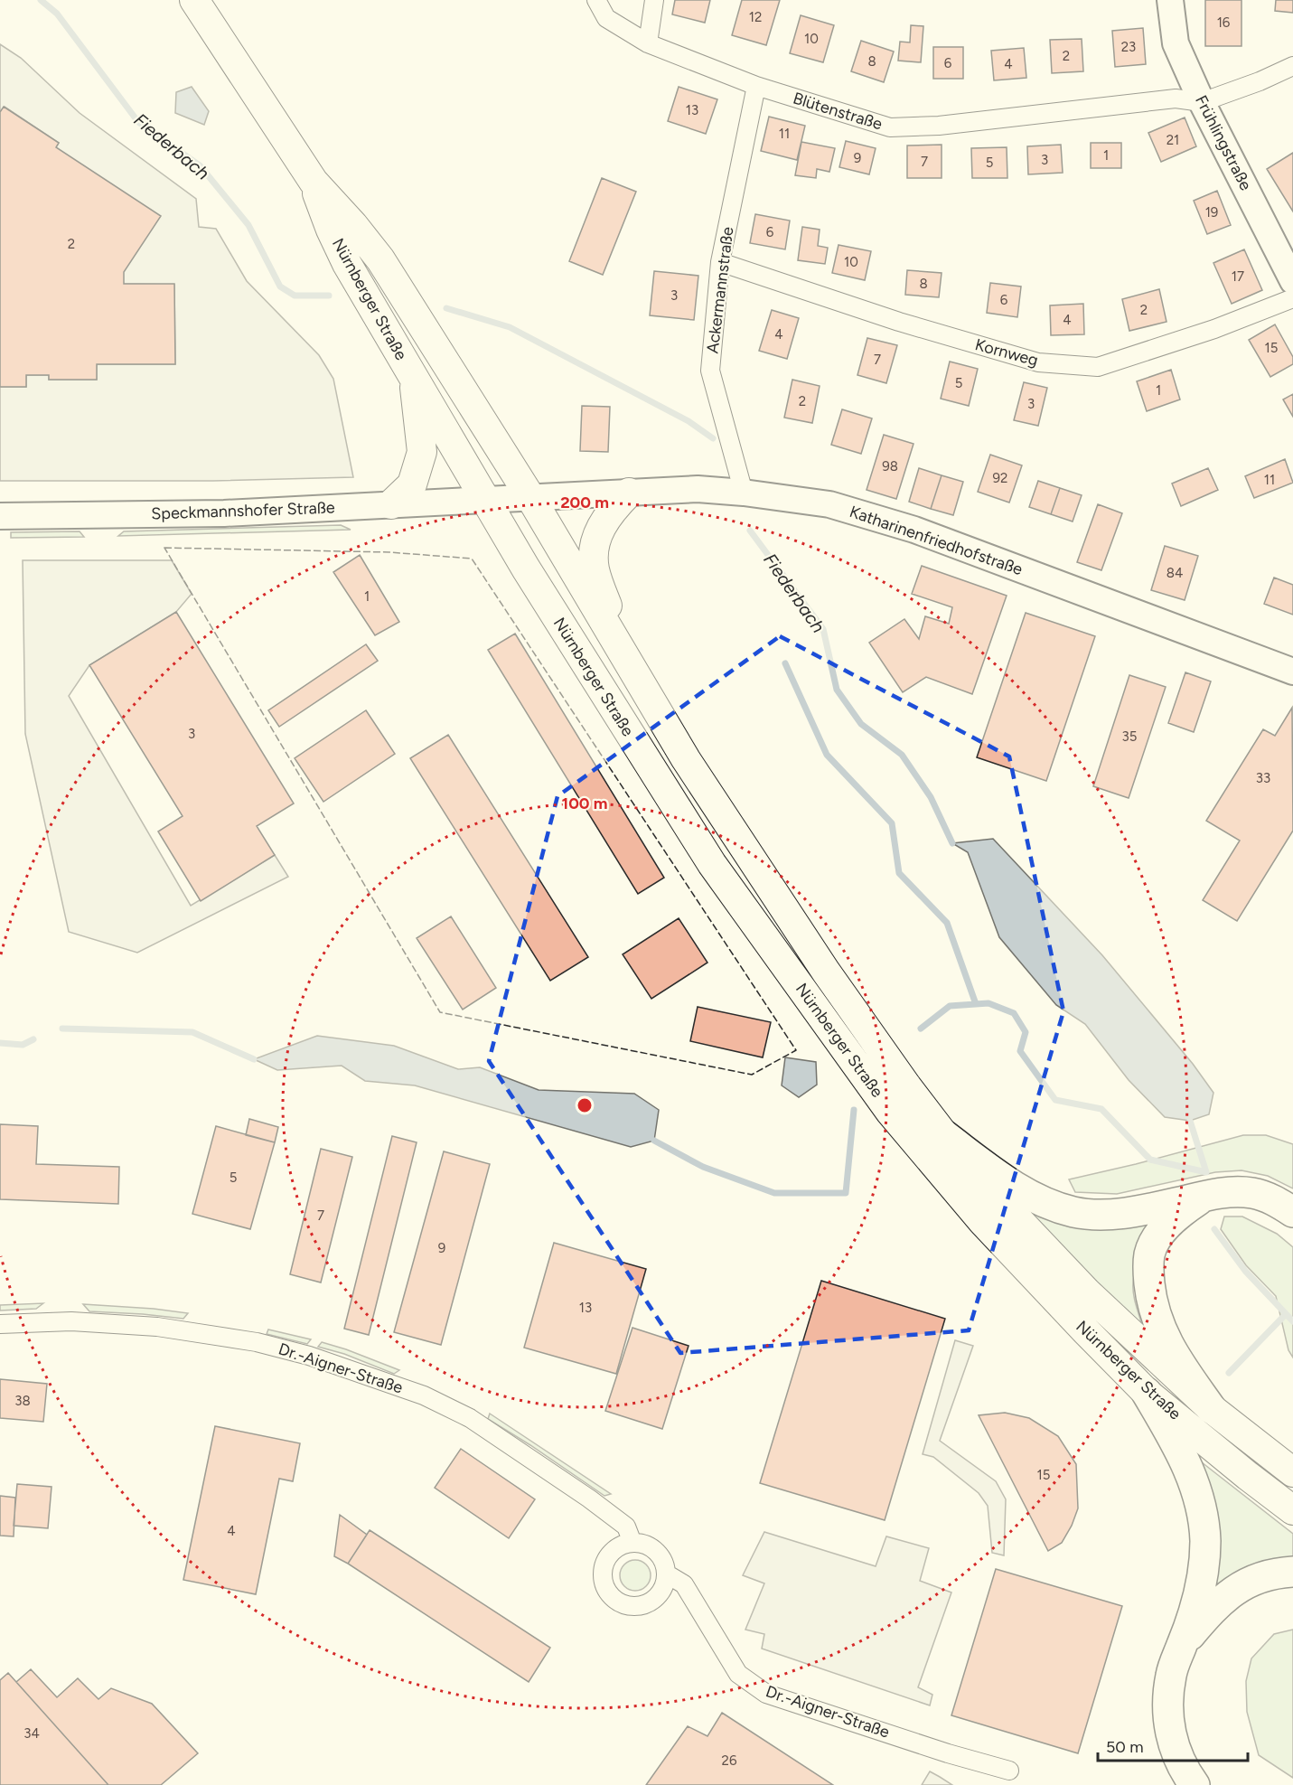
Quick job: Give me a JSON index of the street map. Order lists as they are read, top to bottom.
{
  "streets": {
    "main road": ["Nürnberger Straße"],
    "street": [
      "Blütenstraße",
      "Frühlingstraße",
      "Ackermannstraße",
      "Kornweg",
      "Speckmannshofer Straße",
      "Katharinenfriedhofstraße",
      "Dr.-Aigner-Straße"
    ]
  },
  "crossings": [
    ["Blütenstraße", "Frühlingstraße"],
    ["Blütenstraße", "Ackermannstraße"],
    ["Ackermannstraße", "Kornweg"],
    ["Ackermannstraße", "Katharinenfriedhofstraße"],
    ["Nürnberger Straße", "Speckmannshofer Straße"],
    ["Nürnberger Straße", "Katharinenfriedhofstraße"],
    ["Speckmannshofer Straße", "Katharinenfriedhofstraße"]
  ],
  "water": ["Fiederbach"],
  "house_numbers": [
    "12",
    "16",
    "10",
    "23",
    "2",
    "8",
    "6",
    "4",
    "13",
    "11",
    "21",
    "1",
    "9",
    "3",
    "7",
    "5",
    "19",
    "6",
    "2",
    "10",
    "17",
    "8",
    "3",
    "6",
    "2",
    "4",
    "4",
    "15",
    "7",
    "5",
    "1",
    "2",
    "3",
    "98",
    "92",
    "11",
    "84",
    "1",
    "3",
    "35",
    "33",
    "5",
    "7",
    "9",
    "13",
    "38",
    "15",
    "4",
    "34",
    "26"
  ],
  "scale_bar": "50 m",
  "rings": ["200 m", "100 m"]
}
